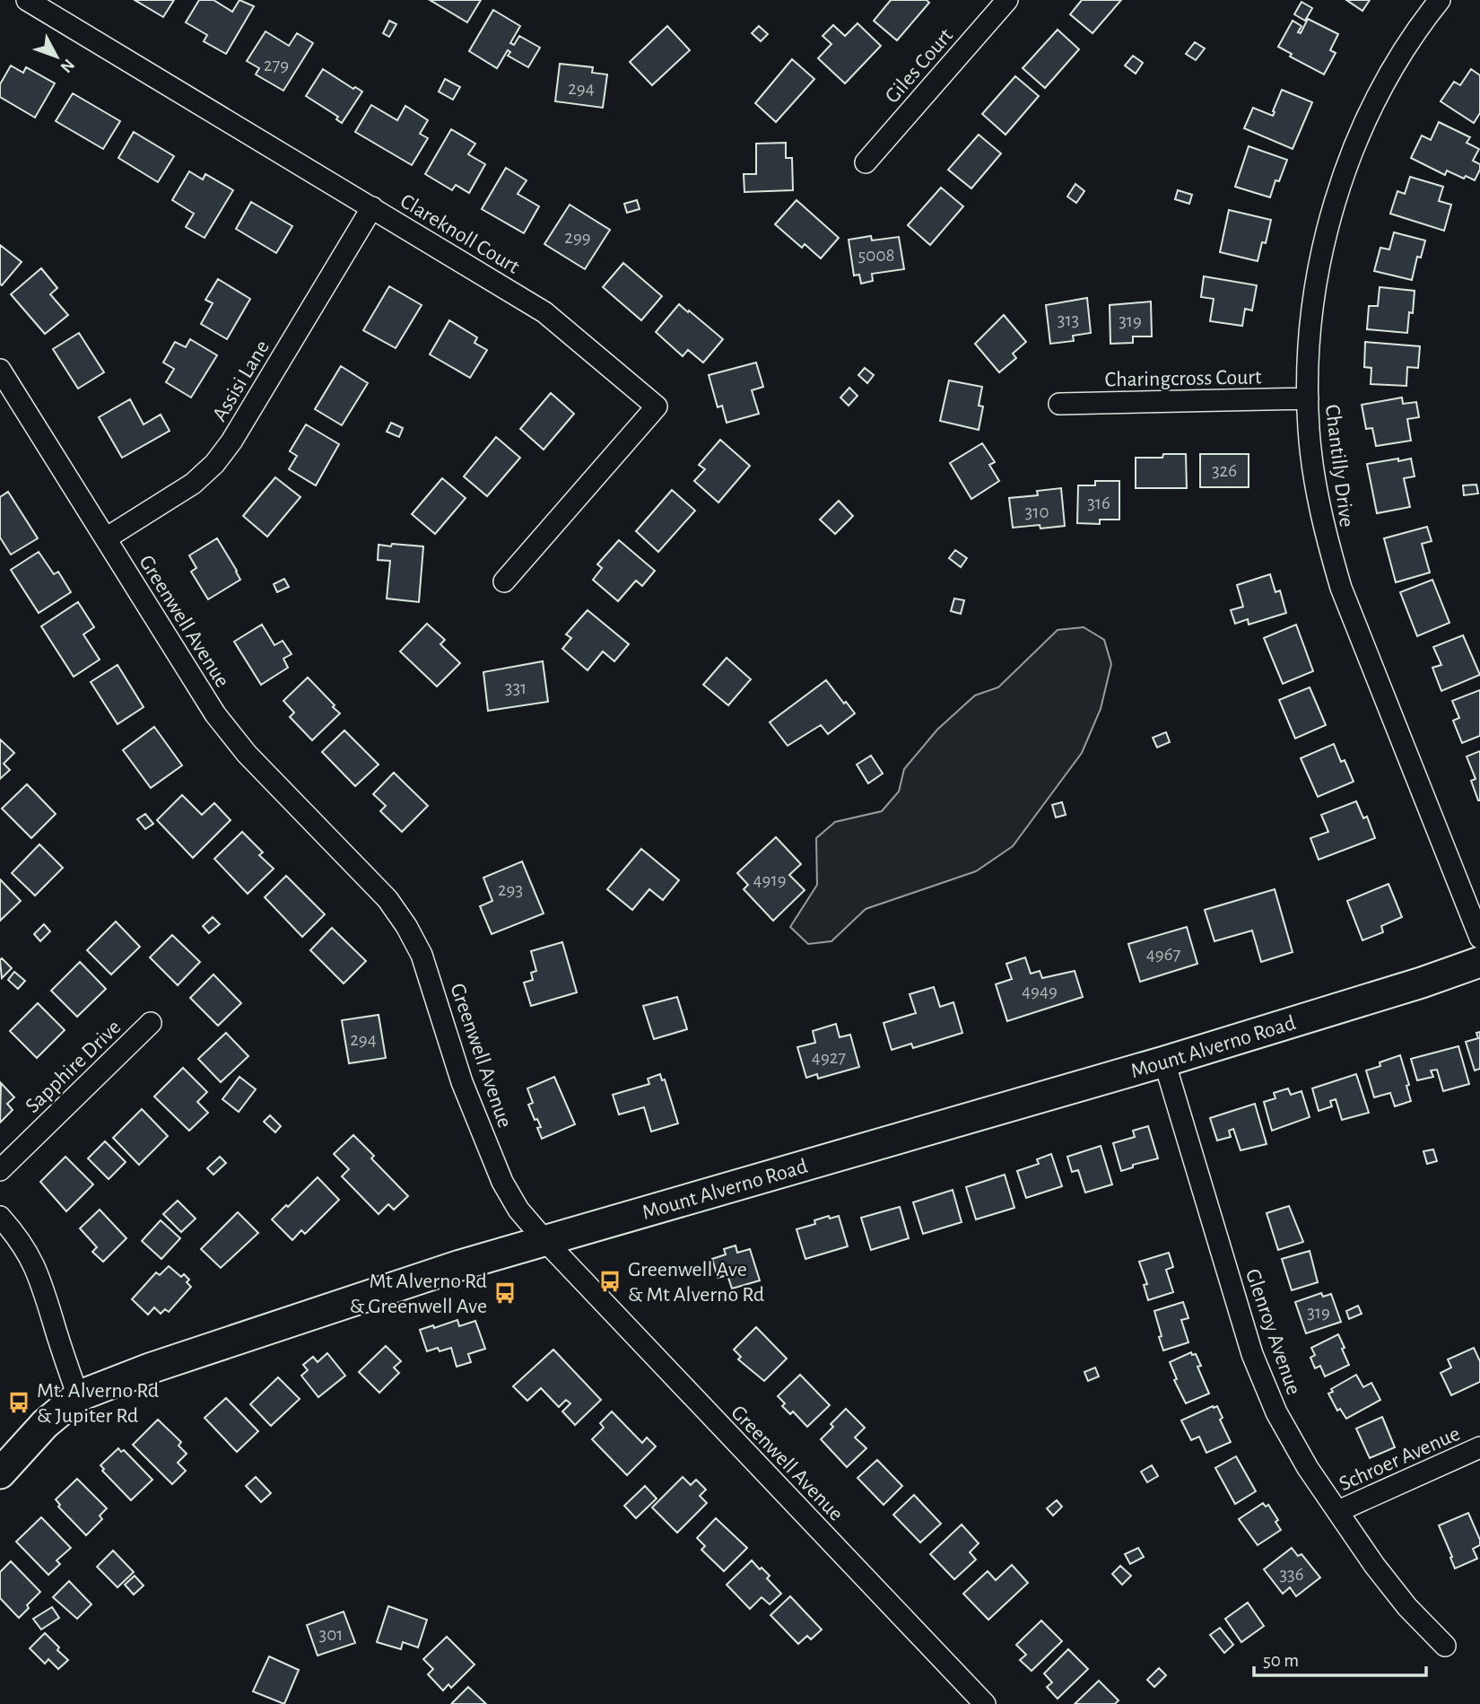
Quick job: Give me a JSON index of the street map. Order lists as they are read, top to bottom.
{
  "streets": {
    "street": [
      "Giles Court",
      "Clareknoll Court",
      "Charingcross Court",
      "Assisi Lane",
      "Chantilly Drive",
      "Greenwell Avenue",
      "Mount Alverno Road",
      "Sapphire Drive",
      "Glenroy Avenue",
      "Schroer Avenue"
    ]
  },
  "crossings": [
    ["Clareknoll Court", "Assisi Lane"],
    ["Charingcross Court", "Chantilly Drive"],
    ["Assisi Lane", "Greenwell Avenue"],
    ["Greenwell Avenue", "Mount Alverno Road"],
    ["Mount Alverno Road", "Glenroy Avenue"],
    ["Glenroy Avenue", "Schroer Avenue"]
  ],
  "places": {
    "bus stop": ["Greenwell Ave & Mt Alverno Rd", "Mt Alverno Rd & Greenwell Ave", "Mt. Alverno Rd & Jupiter Rd"]
  },
  "house_numbers": [
    "279",
    "294",
    "299",
    "5008",
    "313",
    "319",
    "326",
    "316",
    "310",
    "331",
    "4919",
    "293",
    "4967",
    "4949",
    "294",
    "4927",
    "319",
    "336",
    "301"
  ],
  "scale_bar": "50 m",
  "north": "bottom right"
}
